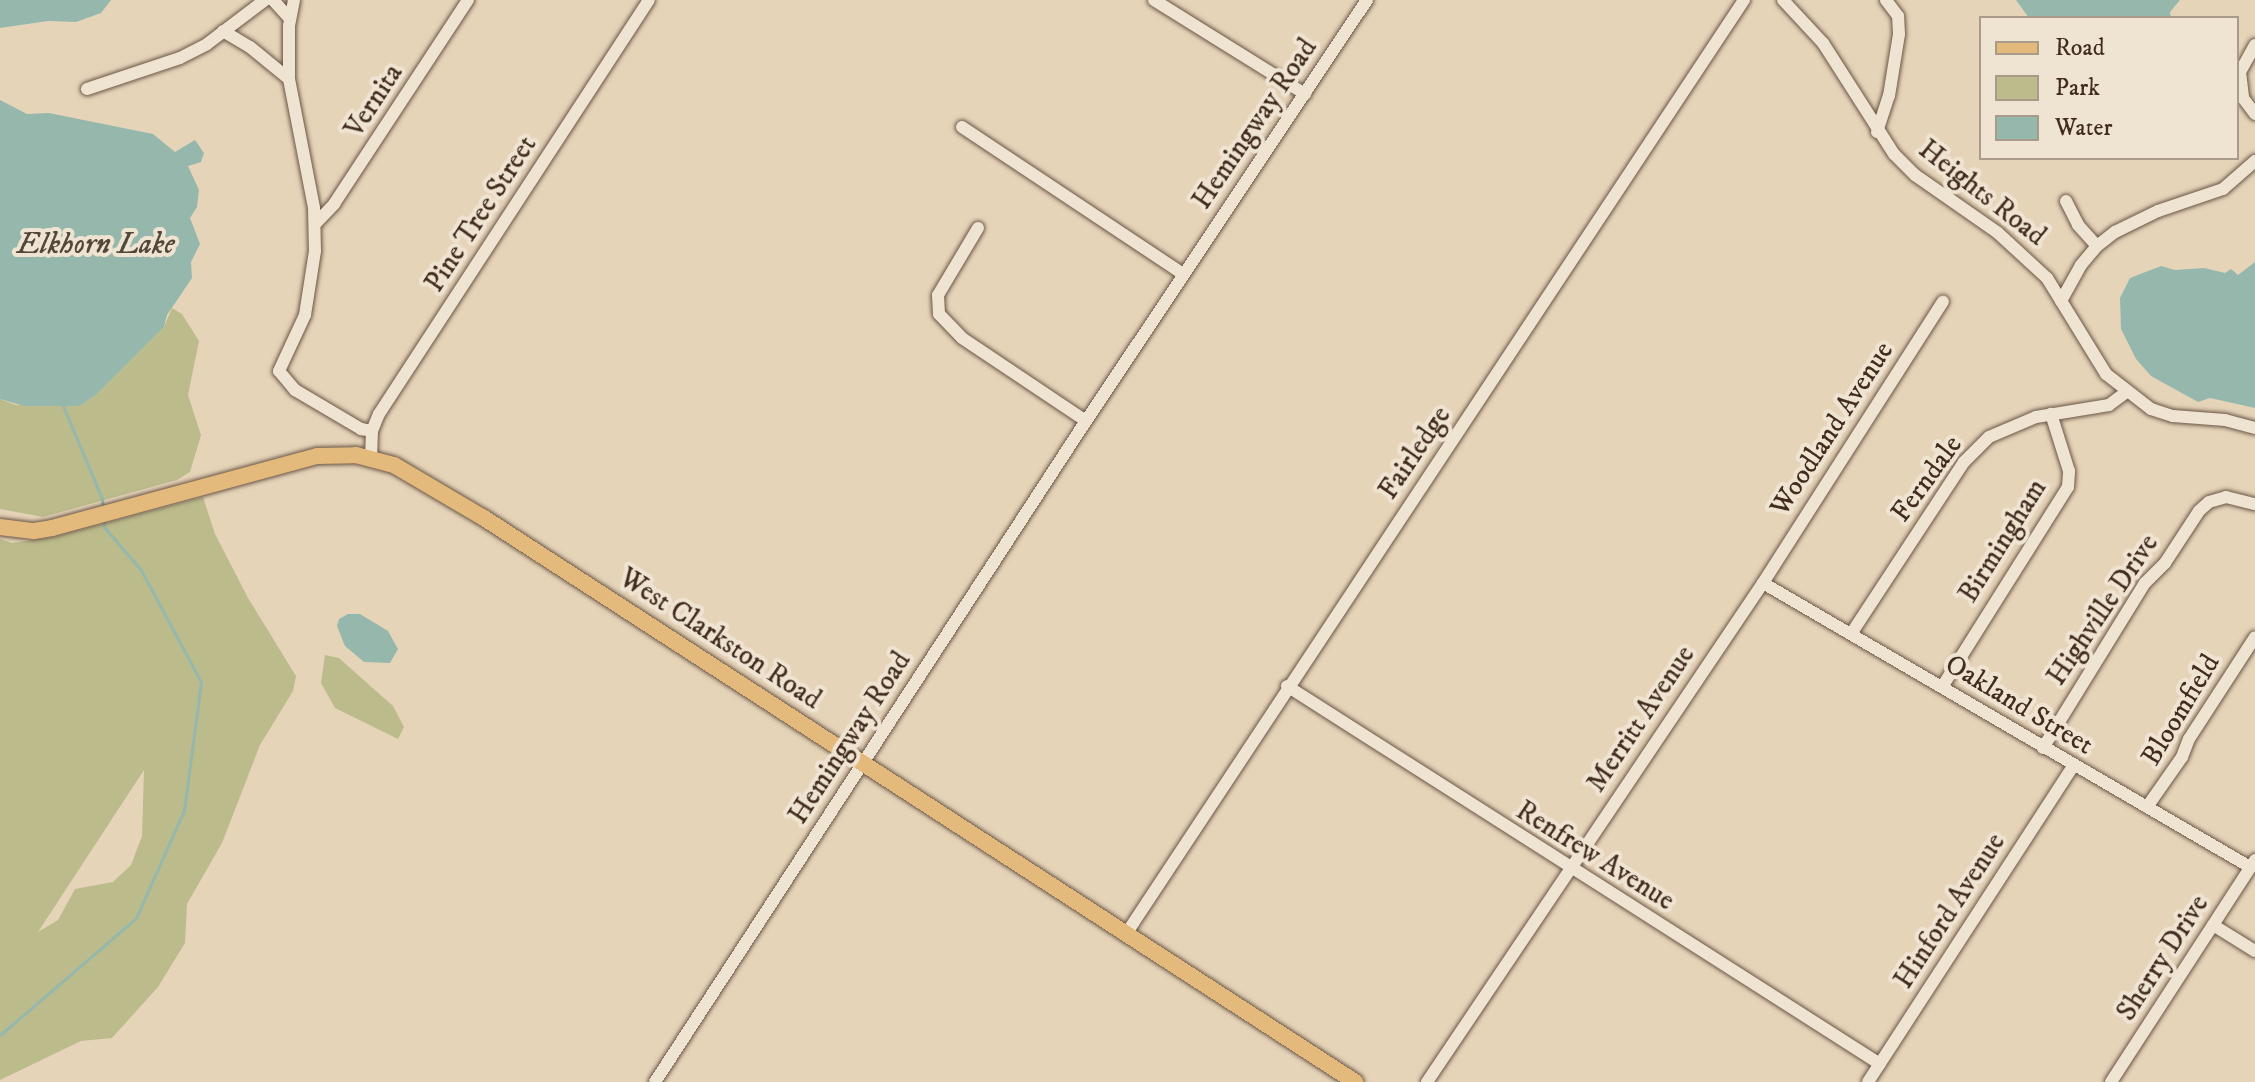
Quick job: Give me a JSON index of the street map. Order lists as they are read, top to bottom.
{
  "streets": {
    "main road": ["West Clarkston Road"],
    "street": [
      "Vernita",
      "Hemingway Road",
      "Heights Road",
      "Pine Tree Street",
      "Woodland Avenue",
      "Fairledge",
      "Ferndale",
      "Birmingham",
      "Highville Drive",
      "Oakland Street",
      "Bloomfield",
      "Merritt Avenue",
      "Renfrew Avenue",
      "Hinford Avenue",
      "Sherry Drive"
    ]
  },
  "crossings": [
    ["Hemingway Road", "West Clarkston Road"],
    ["Heights Road", "Ferndale"],
    ["Pine Tree Street", "West Clarkston Road"],
    ["Woodland Avenue", "Oakland Street"],
    ["Woodland Avenue", "Merritt Avenue"],
    ["Fairledge", "West Clarkston Road"],
    ["Fairledge", "Renfrew Avenue"],
    ["Ferndale", "Birmingham"],
    ["Ferndale", "Oakland Street"],
    ["Birmingham", "Oakland Street"],
    ["Highville Drive", "Oakland Street"],
    ["Oakland Street", "Bloomfield"],
    ["Oakland Street", "Merritt Avenue"],
    ["Oakland Street", "Hinford Avenue"],
    ["Oakland Street", "Sherry Drive"],
    ["Merritt Avenue", "Renfrew Avenue"],
    ["Renfrew Avenue", "Hinford Avenue"]
  ],
  "water": ["Elkhorn Lake"],
  "legend": ["Road", "Park", "Water"]
}
